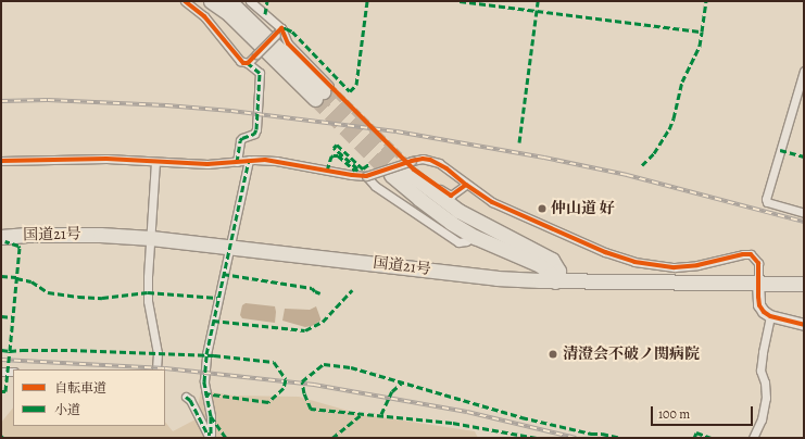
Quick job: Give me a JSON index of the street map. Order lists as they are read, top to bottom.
{
  "streets": {
    "highway": ["国道21号"]
  },
  "places": ["仲山道 好", "清澄会不破ノ関病院"],
  "legend": ["自転車道", "小道"],
  "scale_bar": "100 m"
}
